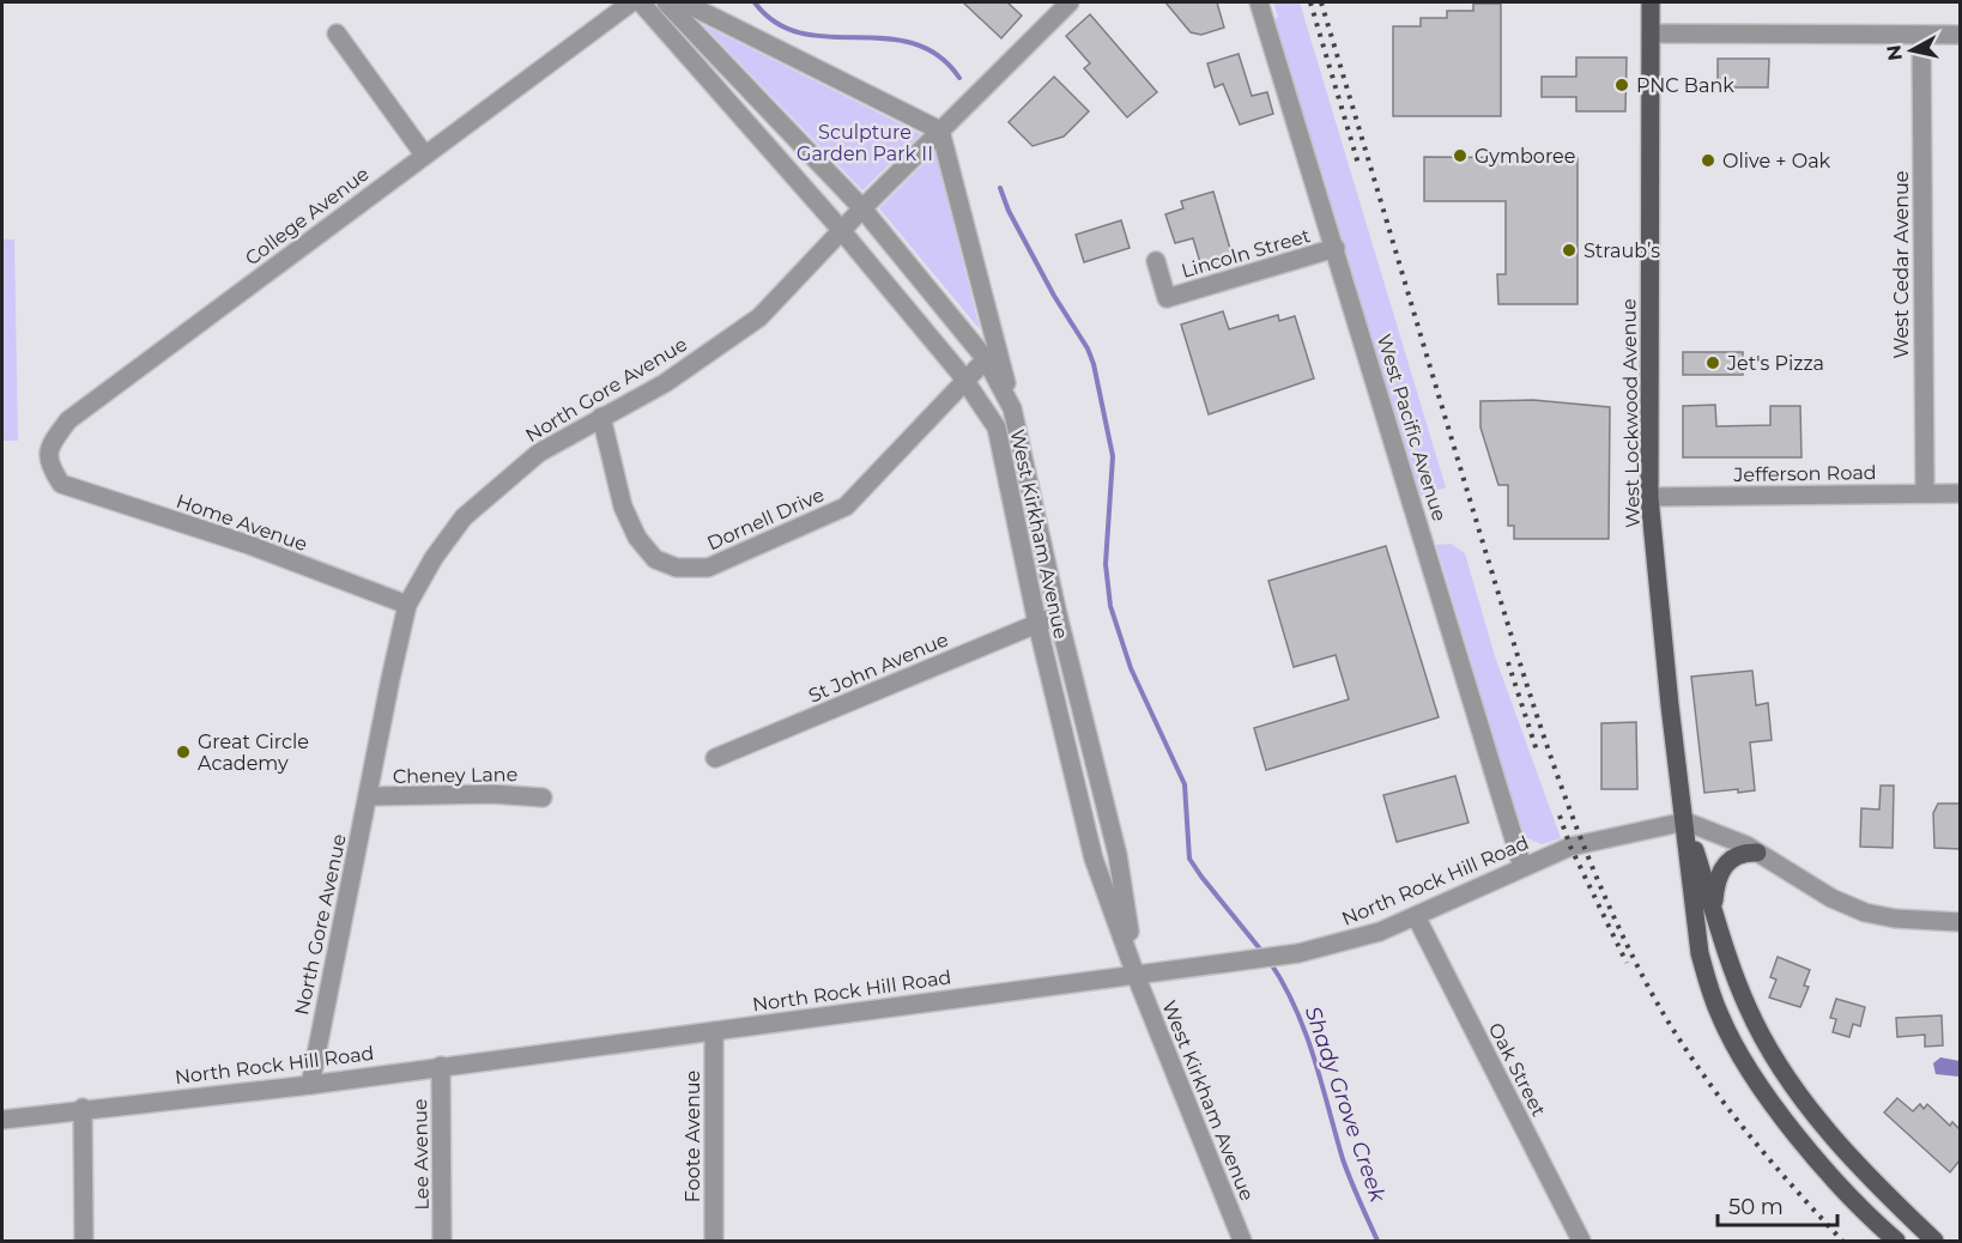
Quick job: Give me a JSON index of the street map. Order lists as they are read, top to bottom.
{
  "streets": {
    "main road": ["West Lockwood Avenue"],
    "street": [
      "College Avenue",
      "Lincoln Street",
      "West Cedar Avenue",
      "North Gore Avenue",
      "West Pacific Avenue",
      "Jefferson Road",
      "Dornell Drive",
      "Home Avenue",
      "West Kirkham Avenue",
      "St John Avenue",
      "Cheney Lane",
      "North Rock Hill Road",
      "Oak Street",
      "Foote Avenue",
      "Lee Avenue"
    ]
  },
  "crossings": [
    ["College Avenue", "Home Avenue"],
    ["Lincoln Street", "West Pacific Avenue"],
    ["West Cedar Avenue", "Jefferson Road"],
    ["North Gore Avenue", "Dornell Drive"],
    ["North Gore Avenue", "Home Avenue"],
    ["North Gore Avenue", "West Kirkham Avenue"],
    ["North Gore Avenue", "Cheney Lane"],
    ["North Gore Avenue", "North Rock Hill Road"],
    ["West Lockwood Avenue", "Jefferson Road"],
    ["West Lockwood Avenue", "North Rock Hill Road"],
    ["West Pacific Avenue", "North Rock Hill Road"],
    ["Dornell Drive", "West Kirkham Avenue"],
    ["West Kirkham Avenue", "St John Avenue"],
    ["West Kirkham Avenue", "North Rock Hill Road"],
    ["North Rock Hill Road", "Oak Street"],
    ["North Rock Hill Road", "Foote Avenue"],
    ["North Rock Hill Road", "Lee Avenue"]
  ],
  "water": ["Shady Grove Creek"],
  "parks": ["Sculpture Garden Park II"],
  "places": [
    "PNC Bank",
    "Gymboree",
    "Olive + Oak",
    "Straub’s",
    "Jet's Pizza",
    "Great Circle Academy"
  ],
  "scale_bar": "50 m",
  "north": "left"
}
